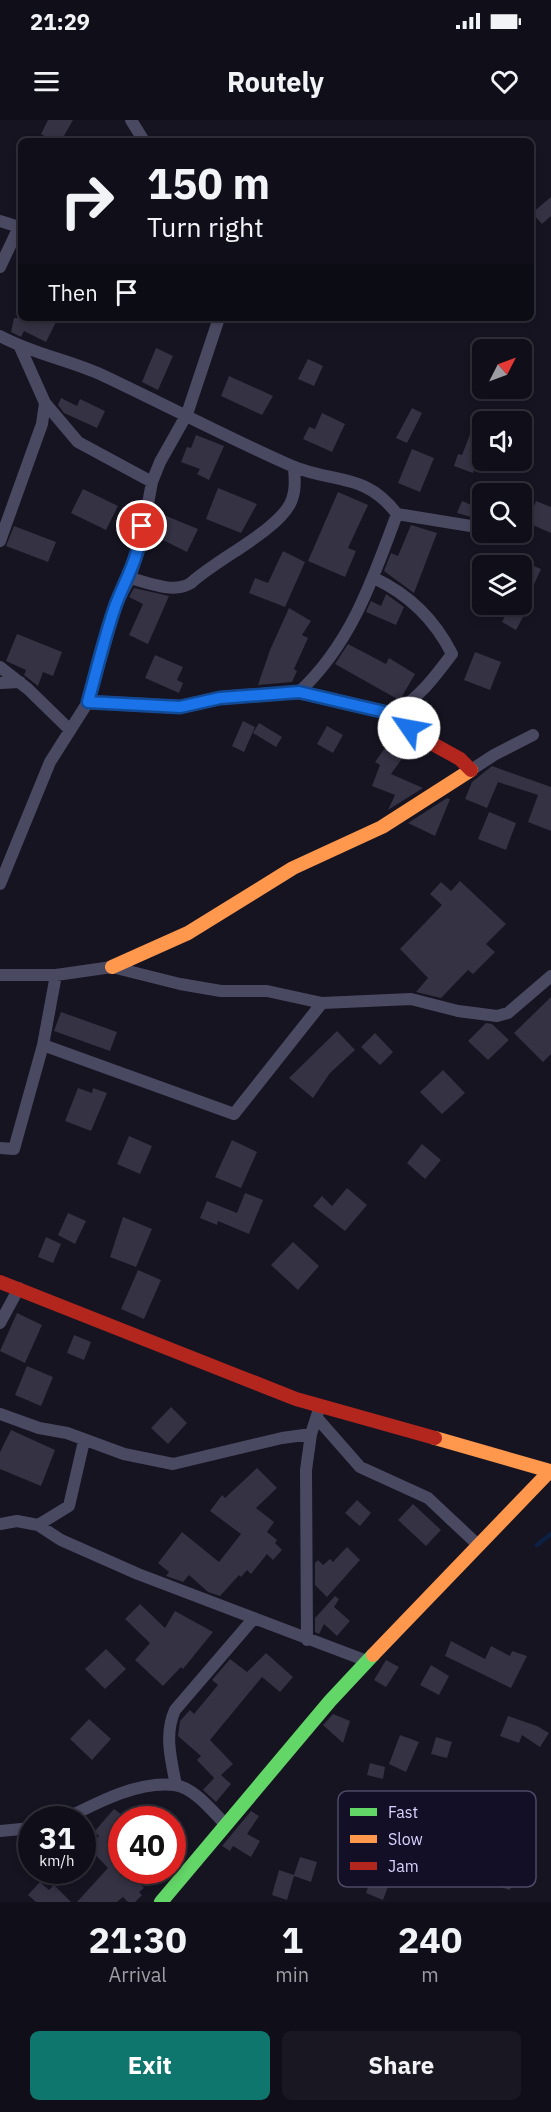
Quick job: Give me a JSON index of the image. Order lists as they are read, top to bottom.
{
  "legend": ["Fast", "Slow", "Jam"],
  "north": "top right",
  "page": {
    "status": "21:29",
    "header": "Routely",
    "turn": ["150 m", "Turn right"],
    "then": "Then",
    "speed": "31 km/h",
    "limit": "40",
    "eta": [
      "21:30",
      "Arrival",
      "1",
      "min",
      "240",
      "m"
    ],
    "buttons": ["Exit", "Share"]
  }
}
